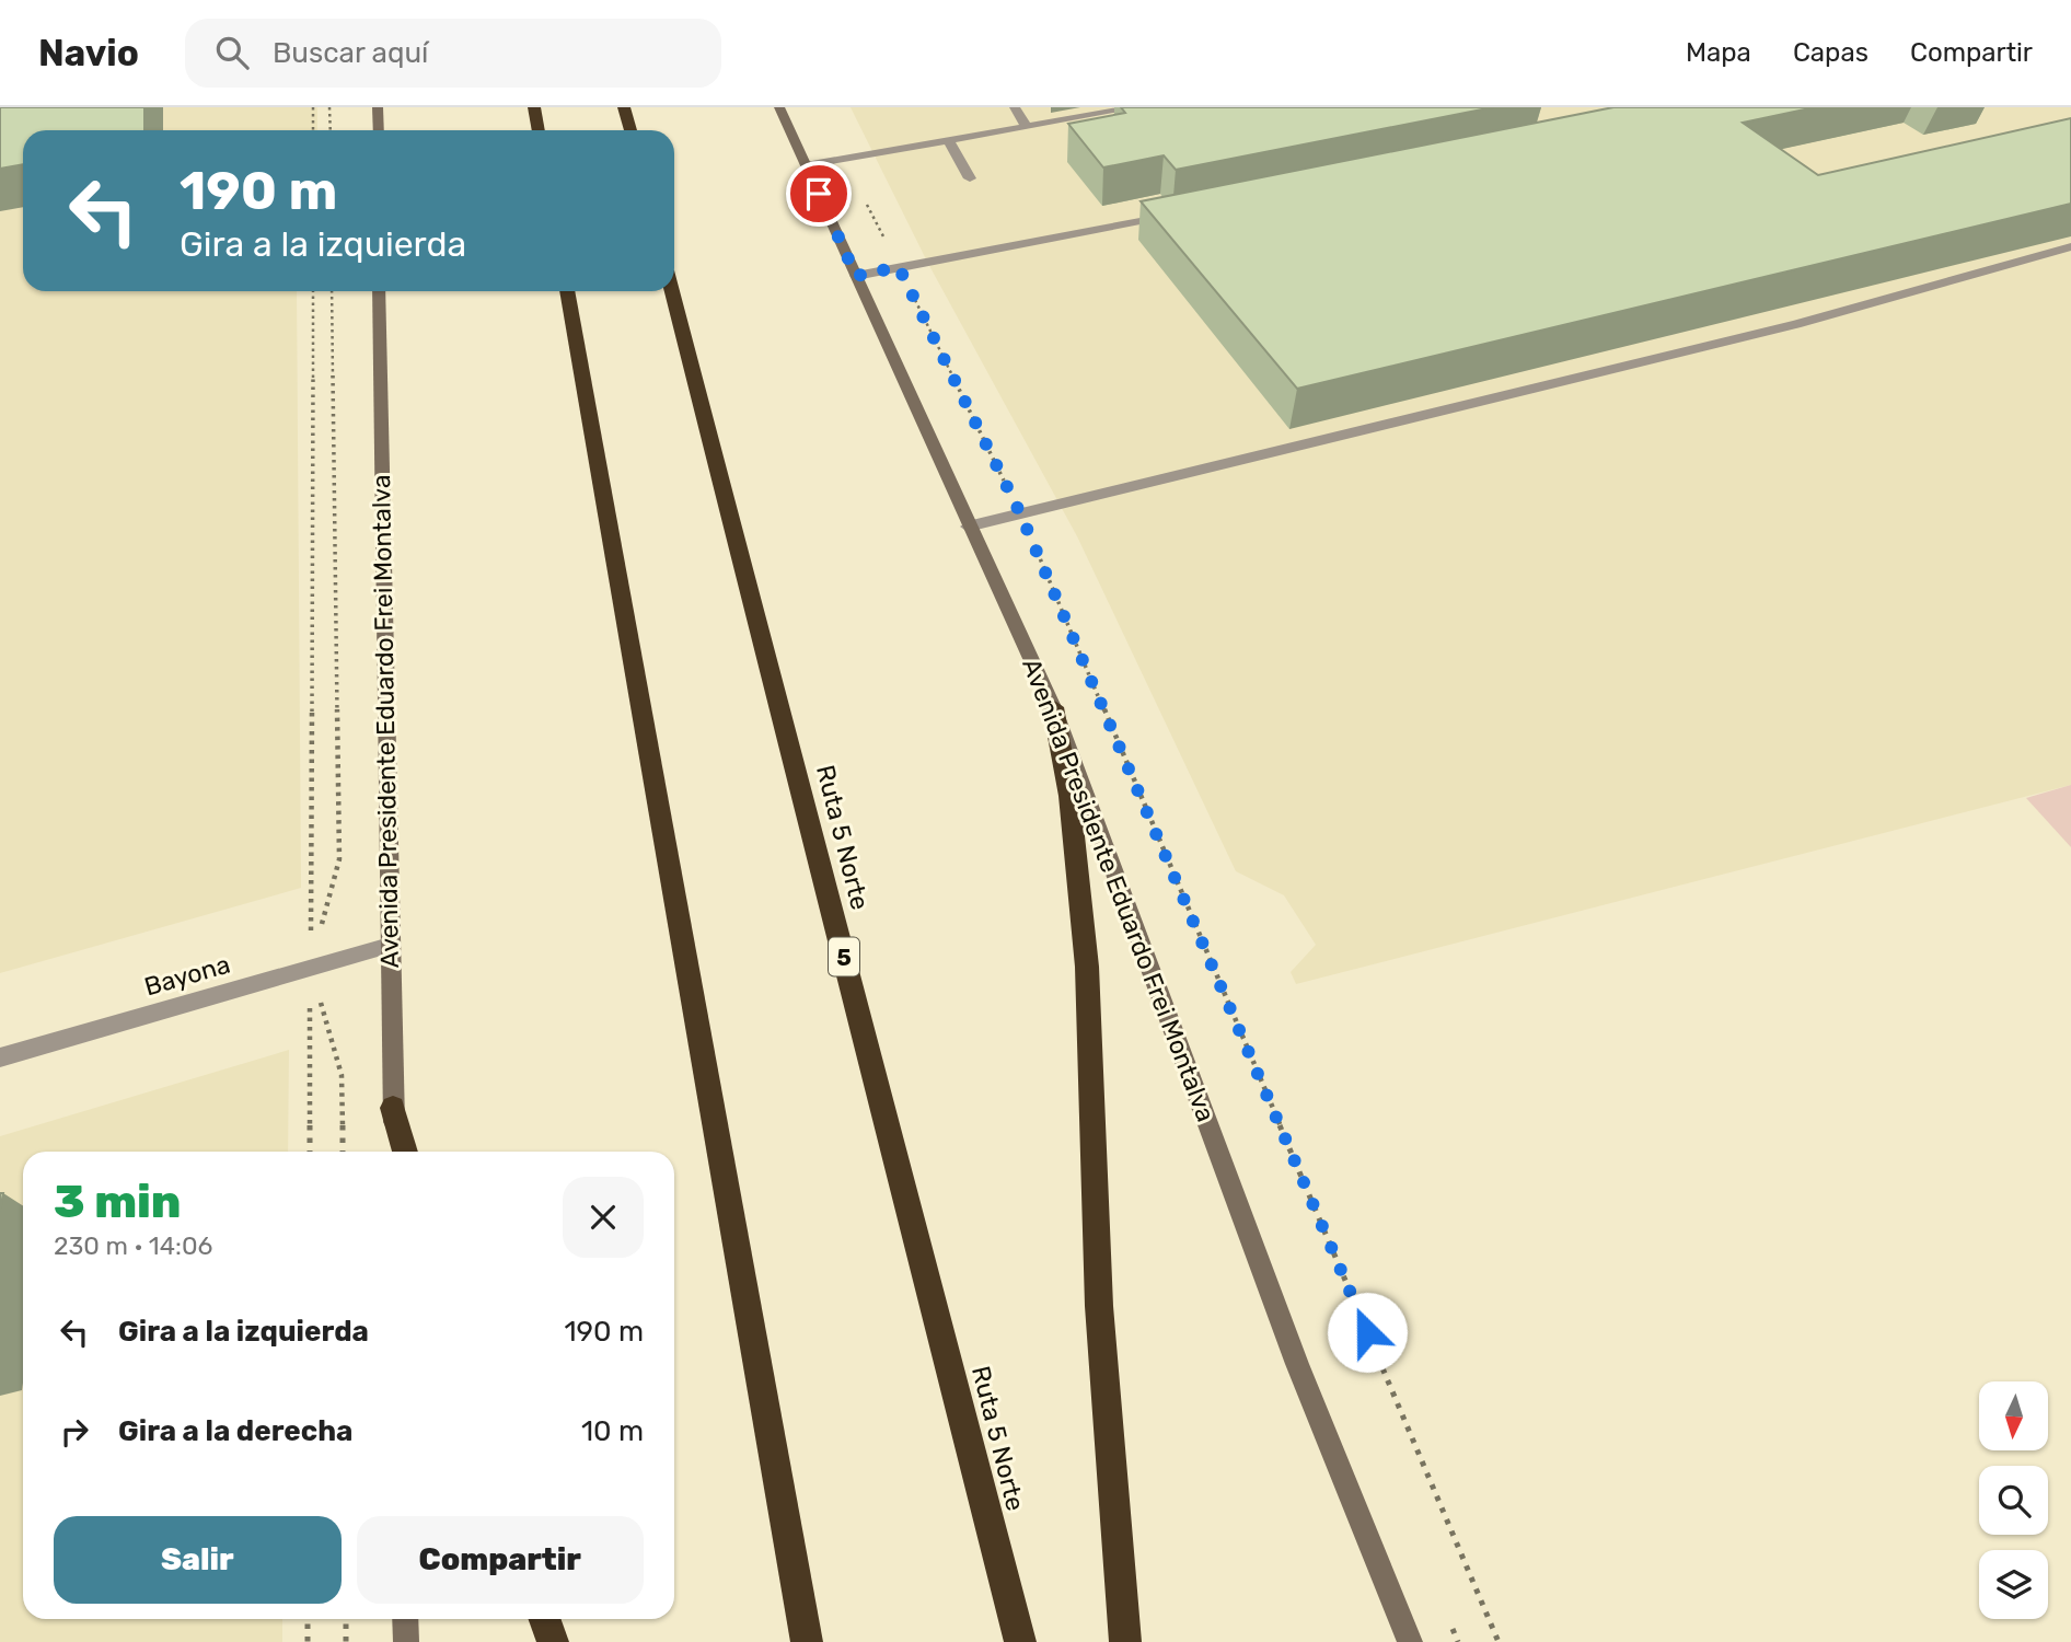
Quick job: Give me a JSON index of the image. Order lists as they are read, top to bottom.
{
  "streets": {
    "highway": ["Ruta 5 Norte", "5"],
    "main road": ["Avenida Presidente Eduardo Frei Montalva"],
    "street": ["Bayona"]
  },
  "crossings": [
    ["Avenida Presidente Eduardo Frei Montalva", "Bayona"]
  ],
  "north": "bottom",
  "page": {
    "header": "Navio",
    "search": "Buscar aquí",
    "nav": ["Mapa", "Capas", "Compartir"],
    "turn": ["190 m", "Gira a la izquierda"],
    "heading": ["3 min", "230 m · 14:06"],
    "list": [
      {
        "name": "Gira a la izquierda",
        "value": "190 m"
      },
      {
        "name": "Gira a la derecha",
        "value": "10 m"
      }
    ],
    "buttons": ["Salir", "Compartir"]
  }
}
